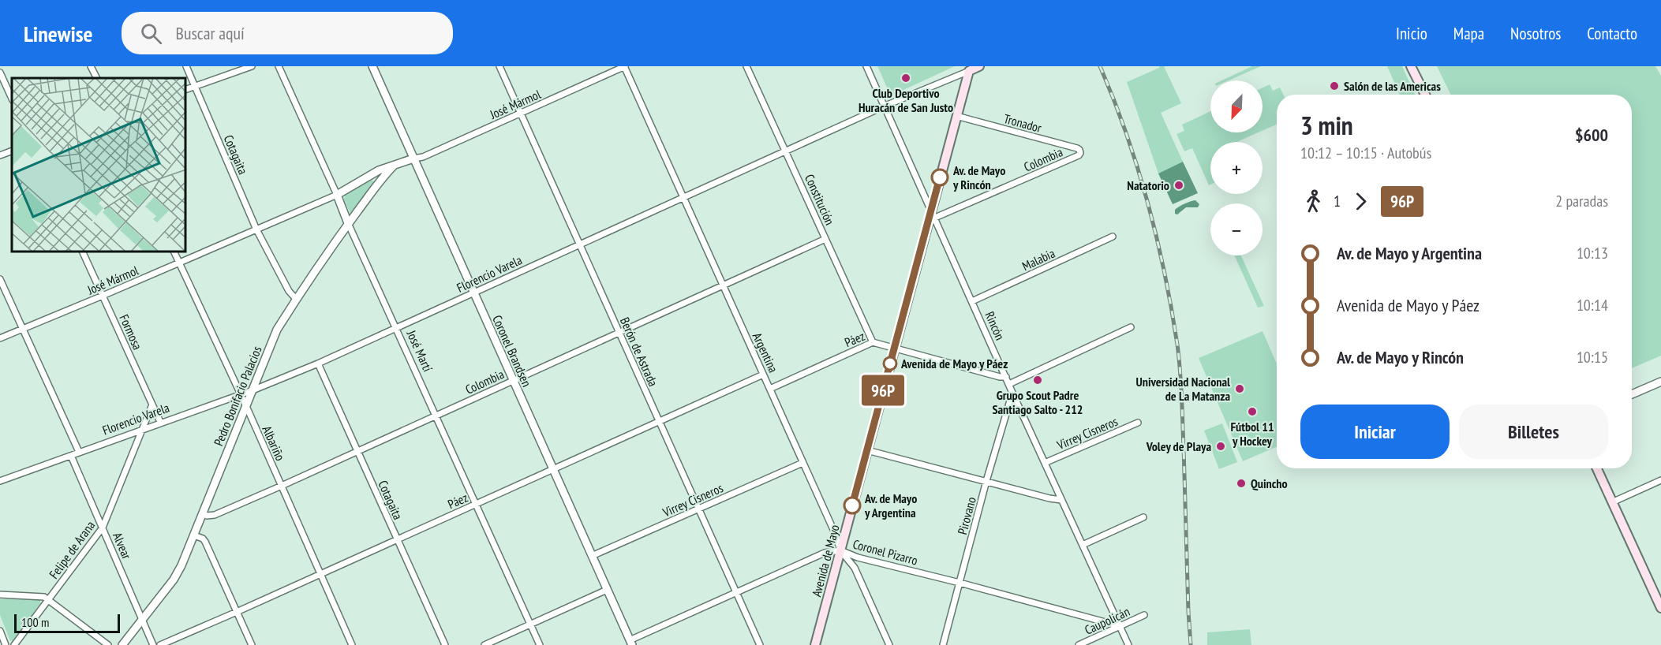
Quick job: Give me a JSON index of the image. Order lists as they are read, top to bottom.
{
  "streets": {
    "main road": ["Florencio Varela", "Avenida de Mayo"],
    "street": [
      "José Mármol",
      "Tronador",
      "Cotagaita",
      "Colombia",
      "Constitución",
      "Malabia",
      "Rincón",
      "Formosa",
      "Páez",
      "José Martí",
      "Coronel Brandsen",
      "Berón de Astrada",
      "Argentina",
      "Pedro Bonifacio Palacios",
      "Virrey Cisneros",
      "Albariño",
      "Pirovano",
      "Alvear",
      "Felipe de Arana",
      "Coronel Pizarro",
      "Caupolicán"
    ]
  },
  "crossings": [
    ["José Mármol", "Cotagaita"],
    ["José Mármol", "Formosa"],
    ["José Mármol", "José Martí"],
    ["José Mármol", "Coronel Brandsen"],
    ["José Mármol", "Berón de Astrada"],
    ["José Mármol", "Argentina"],
    ["José Mármol", "Pedro Bonifacio Palacios"],
    ["José Mármol", "Albariño"],
    ["Tronador", "Colombia"],
    ["Tronador", "Avenida de Mayo"],
    ["Cotagaita", "Colombia"],
    ["Cotagaita", "Florencio Varela"],
    ["Cotagaita", "Páez"],
    ["Cotagaita", "Pedro Bonifacio Palacios"],
    ["Colombia", "Constitución"],
    ["Colombia", "Rincón"],
    ["Colombia", "José Martí"],
    ["Colombia", "Coronel Brandsen"],
    ["Colombia", "Berón de Astrada"],
    ["Colombia", "Argentina"],
    ["Colombia", "Pedro Bonifacio Palacios"],
    ["Colombia", "Albariño"],
    ["Constitución", "Florencio Varela"],
    ["Constitución", "Páez"],
    ["Malabia", "Rincón"],
    ["Florencio Varela", "Rincón"],
    ["Florencio Varela", "Formosa"],
    ["Florencio Varela", "José Martí"],
    ["Florencio Varela", "Coronel Brandsen"],
    ["Florencio Varela", "Berón de Astrada"],
    ["Florencio Varela", "Argentina"],
    ["Florencio Varela", "Pedro Bonifacio Palacios"],
    ["Florencio Varela", "Albariño"],
    ["Florencio Varela", "Alvear"],
    ["Florencio Varela", "Felipe de Arana"],
    ["Florencio Varela", "Avenida de Mayo"],
    ["Rincón", "Páez"],
    ["Rincón", "Virrey Cisneros"],
    ["Rincón", "Pirovano"],
    ["Rincón", "Coronel Pizarro"],
    ["Rincón", "Avenida de Mayo"],
    ["Rincón", "Caupolicán"],
    ["Formosa", "Felipe de Arana"],
    ["Páez", "José Martí"],
    ["Páez", "Coronel Brandsen"],
    ["Páez", "Berón de Astrada"],
    ["Páez", "Argentina"],
    ["Páez", "Albariño"],
    ["Páez", "Avenida de Mayo"],
    ["José Martí", "Pedro Bonifacio Palacios"],
    ["Coronel Brandsen", "Pedro Bonifacio Palacios"],
    ["Coronel Brandsen", "Virrey Cisneros"],
    ["Coronel Brandsen", "Coronel Pizarro"],
    ["Berón de Astrada", "Virrey Cisneros"],
    ["Berón de Astrada", "Coronel Pizarro"],
    ["Argentina", "Virrey Cisneros"],
    ["Argentina", "Coronel Pizarro"],
    ["Argentina", "Avenida de Mayo"],
    ["Pedro Bonifacio Palacios", "Albariño"],
    ["Pedro Bonifacio Palacios", "Alvear"],
    ["Pirovano", "Coronel Pizarro"],
    ["Alvear", "Felipe de Arana"],
    ["Coronel Pizarro", "Avenida de Mayo"],
    ["Coronel Pizarro", "Caupolicán"]
  ],
  "places": [
    "Club Deportivo Huracán de San Justo",
    "Salón de las Americas",
    "Av. de Mayo y Rincón",
    "Natatorio",
    "Avenida de Mayo y Páez",
    "Grupo Scout Padre Santiago Salto - 212",
    "Universidad Nacional de La Matanza",
    "Fútbol 11 y Hockey",
    "Voley de Playa",
    "Quincho",
    "Av. de Mayo y Argentina"
  ],
  "lines": ["bus line 96P"],
  "scale_bar": "100 m",
  "north": "bottom left",
  "page": {
    "header": "Linewise",
    "search": "Buscar aquí",
    "nav": [
      "Inicio",
      "Mapa",
      "Nosotros",
      "Contacto"
    ],
    "on_map": "96P",
    "map_buttons": ["+", "−"],
    "heading": ["3 min", "10:12 – 10:15 · Autobús", "$600"],
    "legs": ["1", "96P", "2 paradas"],
    "list": [
      {
        "name": "Av. de Mayo y Argentina",
        "value": "10:13"
      },
      {
        "name": "Avenida de Mayo y Páez",
        "value": "10:14"
      },
      {
        "name": "Av. de Mayo y Rincón",
        "value": "10:15"
      }
    ],
    "buttons": ["Iniciar", "Billetes"],
    "scale": "100 m"
  }
}
